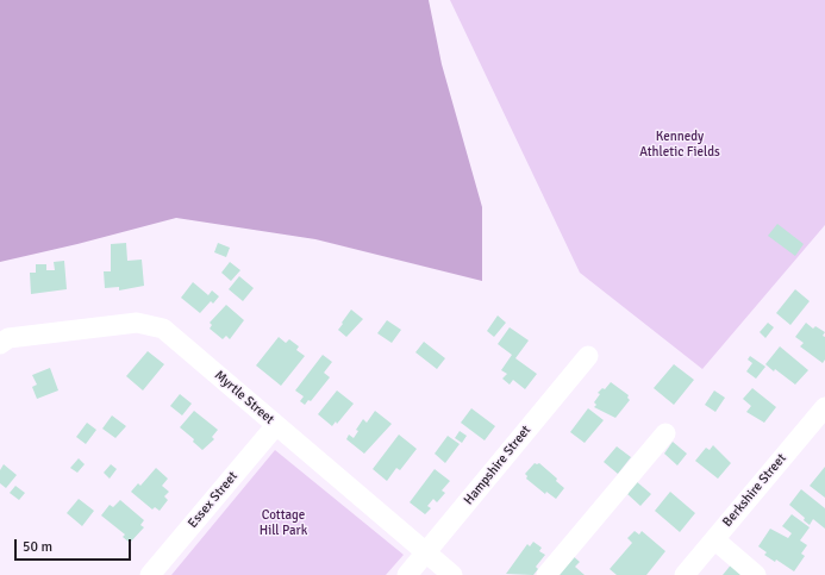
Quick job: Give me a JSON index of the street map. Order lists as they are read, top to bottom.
{
  "streets": {
    "street": [
      "Myrtle Street",
      "Hampshire Street",
      "Berkshire Street",
      "Essex Street"
    ]
  },
  "crossings": [
    ["Myrtle Street", "Hampshire Street"],
    ["Myrtle Street", "Essex Street"]
  ],
  "parks": ["Kennedy Athletic Fields", "Cottage Hill Park"],
  "scale_bar": "50 m"
}
